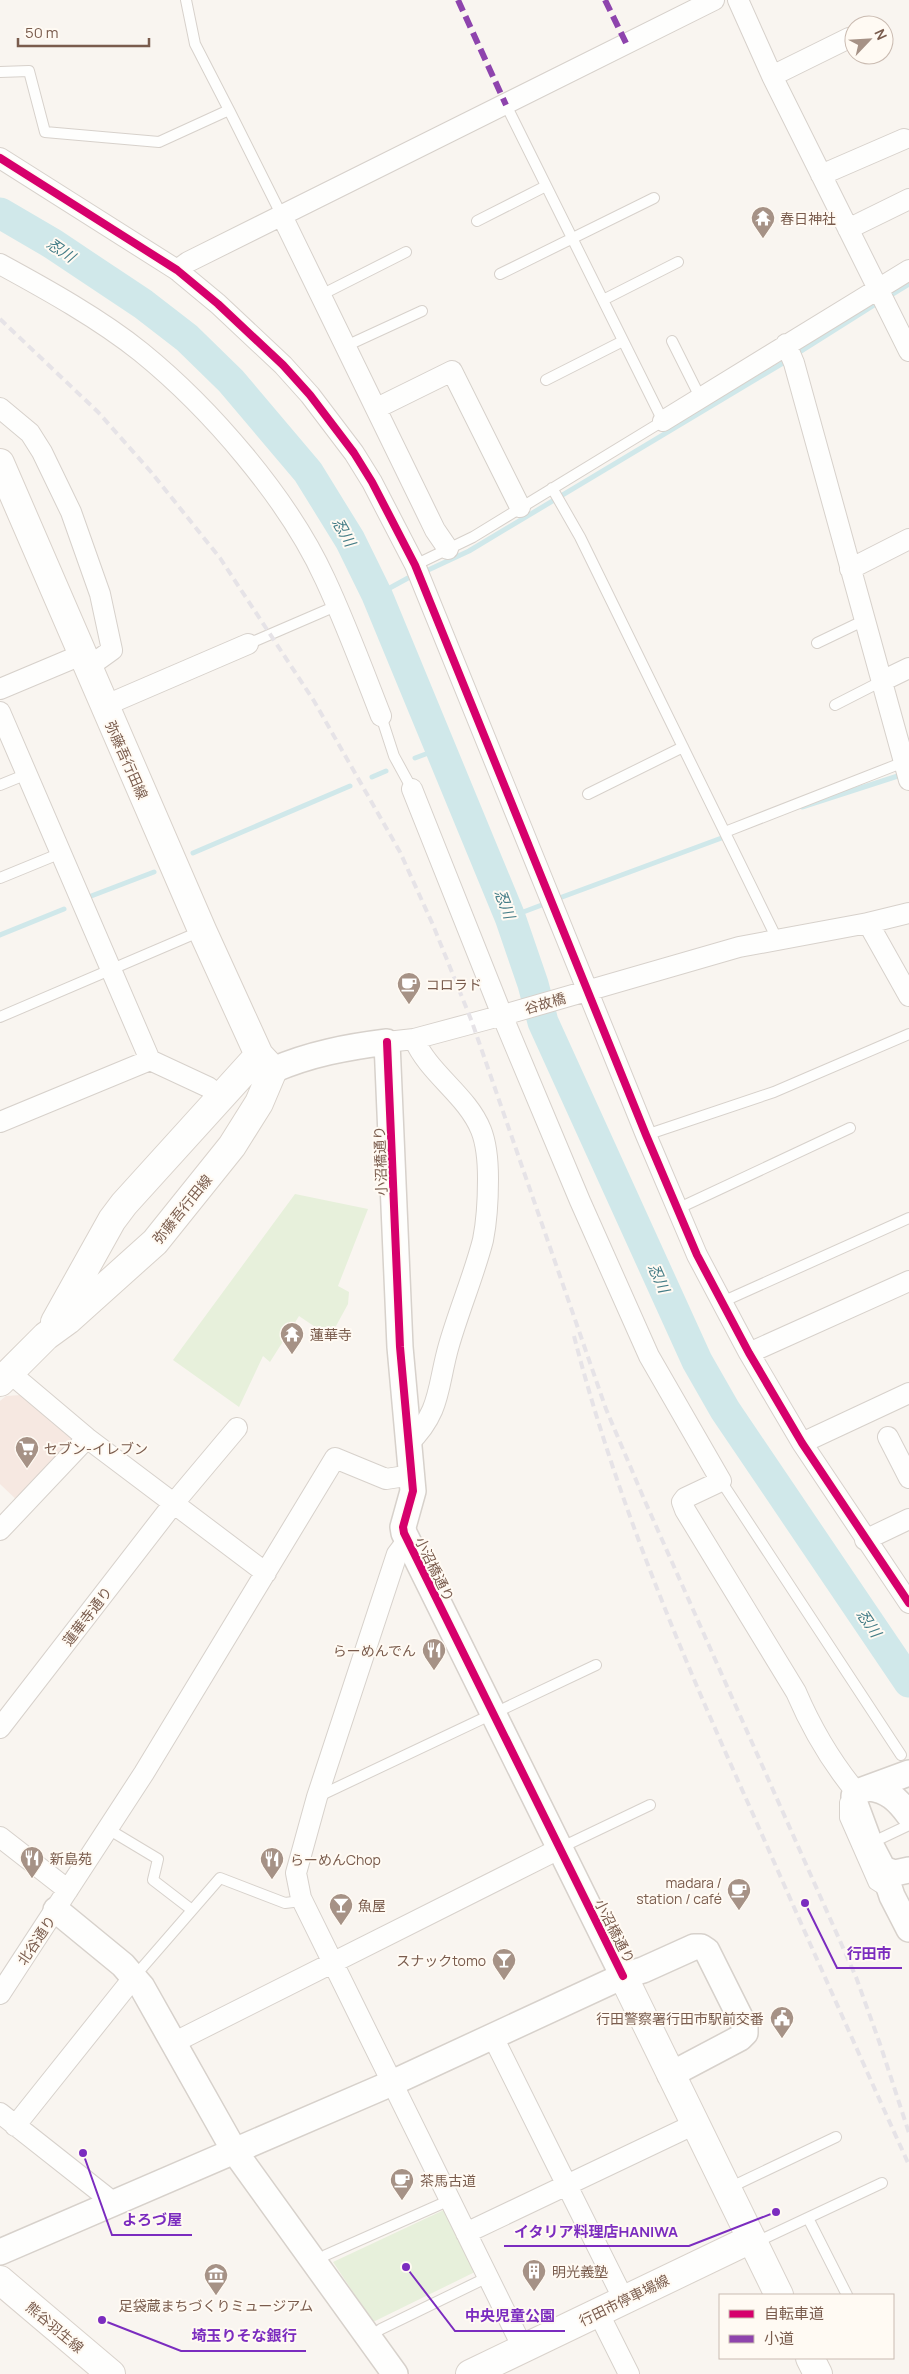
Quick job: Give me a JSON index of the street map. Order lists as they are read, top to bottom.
{
  "streets": {
    "main road": [
      "弥藤吾行田線",
      "小沼橋通り",
      "行田市停車場線",
      "熊谷羽生線"
    ],
    "street": ["谷故橋", "蓮華寺通り", "北谷通り"]
  },
  "crossings": [
    ["谷故橋", "小沼橋通り"],
    ["小沼橋通り", "北谷通り"],
    ["小沼橋通り", "行田市停車場線"]
  ],
  "water": ["忍川"],
  "places": {
    "temple": ["春日神社", "蓮華寺"],
    "cafe": ["コロラド", "madara / station / café", "茶馬古道"],
    "supermarket": ["セブン-イレブン"],
    "restaurant": ["らーめんでん", "新島苑", "らーめんChop"],
    "other": [
      "行田市",
      "よろづ屋",
      "イタリア料理店HANIWA",
      "中央児童公園",
      "埼玉りそな銀行"
    ],
    "bar": ["魚屋", "スナックtomo"],
    "public building": ["行田警察署行田市駅前交番"],
    "building": ["明光義塾"],
    "museum": ["足袋蔵まちづくりミュージアム"]
  },
  "legend": ["自転車道", "小道"],
  "scale_bar": "50 m",
  "north": "top right"
}
